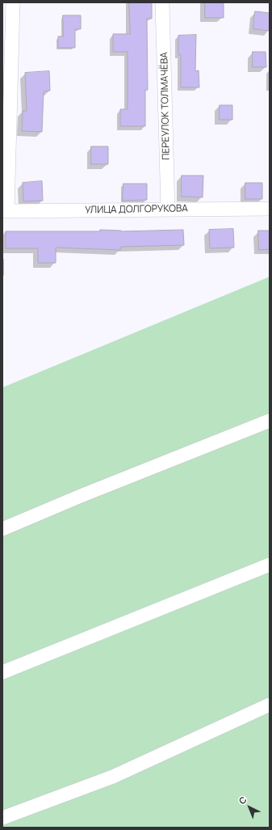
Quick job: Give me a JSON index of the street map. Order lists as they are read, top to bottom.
{
  "streets": {
    "street": ["ПЕРЕУЛОК ТОЛМАЧЁВА", "УЛИЦА ДОЛГОРУКОВА"]
  },
  "crossings": [
    ["ПЕРЕУЛОК ТОЛМАЧЁВА", "УЛИЦА ДОЛГОРУКОВА"]
  ],
  "north": "top left"
}
